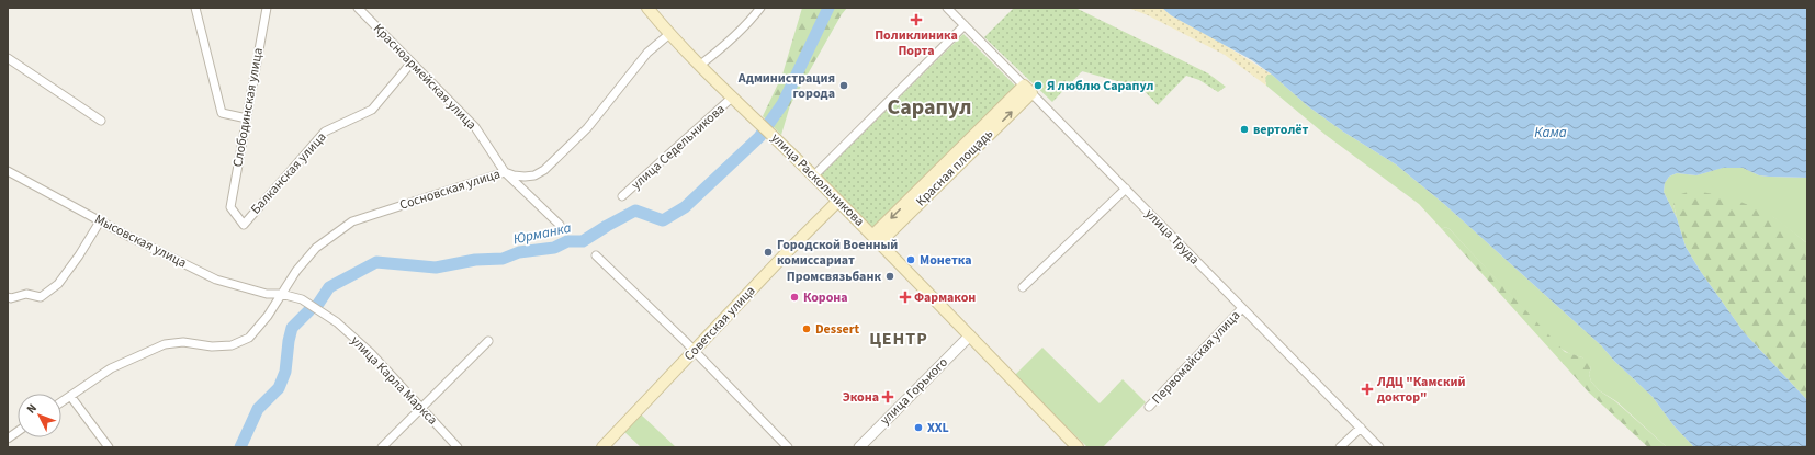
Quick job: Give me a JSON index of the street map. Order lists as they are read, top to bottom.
{
  "streets": {
    "main road": ["Красная площадь", "улица Раскольникова", "Советская улица"],
    "street": [
      "Красноармейская улица",
      "Слободинская улица",
      "улица Седельникова",
      "Балканская улица",
      "Сосновская улица",
      "улица Труда",
      "Мысовская улица",
      "Первомайская улица",
      "улица Карла Маркса",
      "улица Горького"
    ]
  },
  "crossings": [
    ["Красноармейская улица", "Балканская улица"],
    ["Красноармейская улица", "Сосновская улица"],
    ["Слободинская улица", "Балканская улица"],
    ["улица Седельникова", "улица Раскольникова"],
    ["Красная площадь", "улица Раскольникова"],
    ["Красная площадь", "улица Труда"],
    ["улица Раскольникова", "Сосновская улица"],
    ["улица Раскольникова", "Советская улица"],
    ["улица Раскольникова", "улица Горького"],
    ["Сосновская улица", "Мысовская улица"],
    ["Сосновская улица", "улица Карла Маркса"],
    ["улица Труда", "Первомайская улица"],
    ["Мысовская улица", "улица Карла Маркса"]
  ],
  "districts": ["Сарапул", "ЦЕНТР"],
  "water": ["Кама", "Юрманка"],
  "places": {
    "health": [
      "Поликлиника Порта",
      "Фармакон",
      "ЛДЦ \"Камский доктор\"",
      "Экона"
    ],
    "other": [
      "Администрация города",
      "Я люблю Сарапул",
      "вертолёт",
      "Городской Военный комиссариат",
      "Монетка",
      "Промсвязьбанк",
      "Корона",
      "Dessert",
      "XXL"
    ]
  },
  "north": "top left"
}
